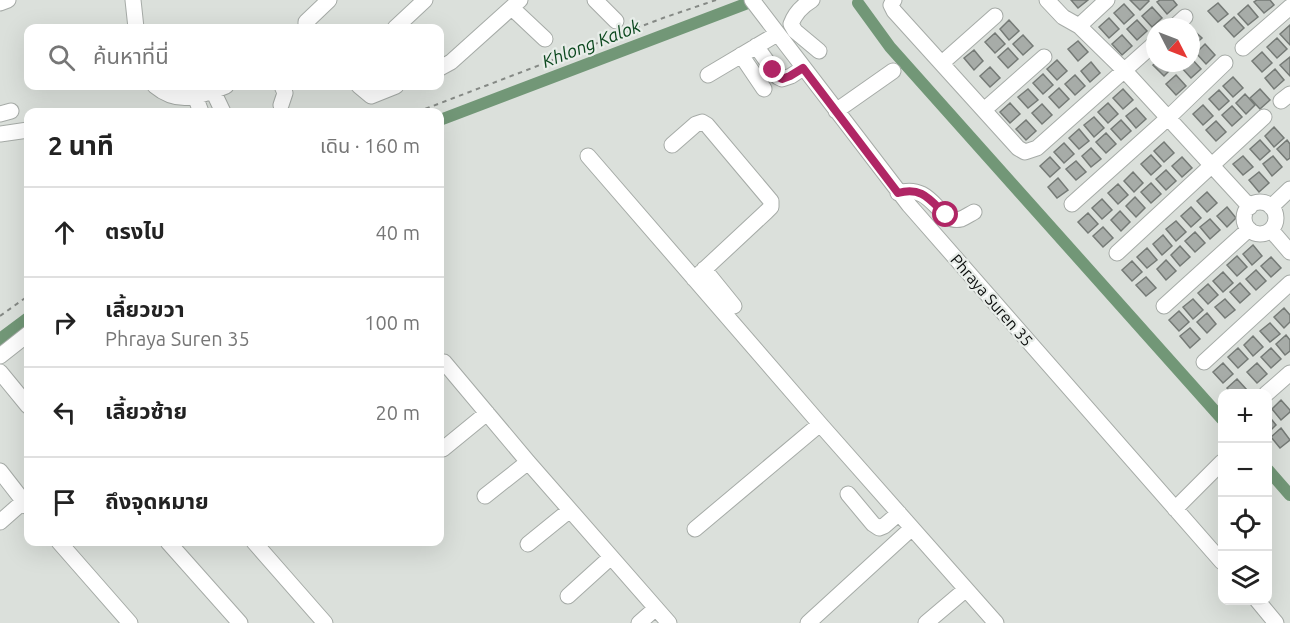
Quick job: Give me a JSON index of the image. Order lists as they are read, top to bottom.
{
  "streets": {
    "street": ["Phraya Suren 35"]
  },
  "water": ["Khlong Kalok"],
  "north": "bottom right",
  "page": {
    "search": "ค้นหาที่นี่",
    "heading": ["2 นาที", "เดิน · 160 m"],
    "list": [
      ["ตรงไป", "40 m"],
      ["เลี้ยวขวา", "Phraya Suren 35", "100 m"],
      ["เลี้ยวซ้าย", "20 m"],
      "ถึงจุดหมาย"
    ],
    "map_buttons": ["+", "−"]
  }
}
